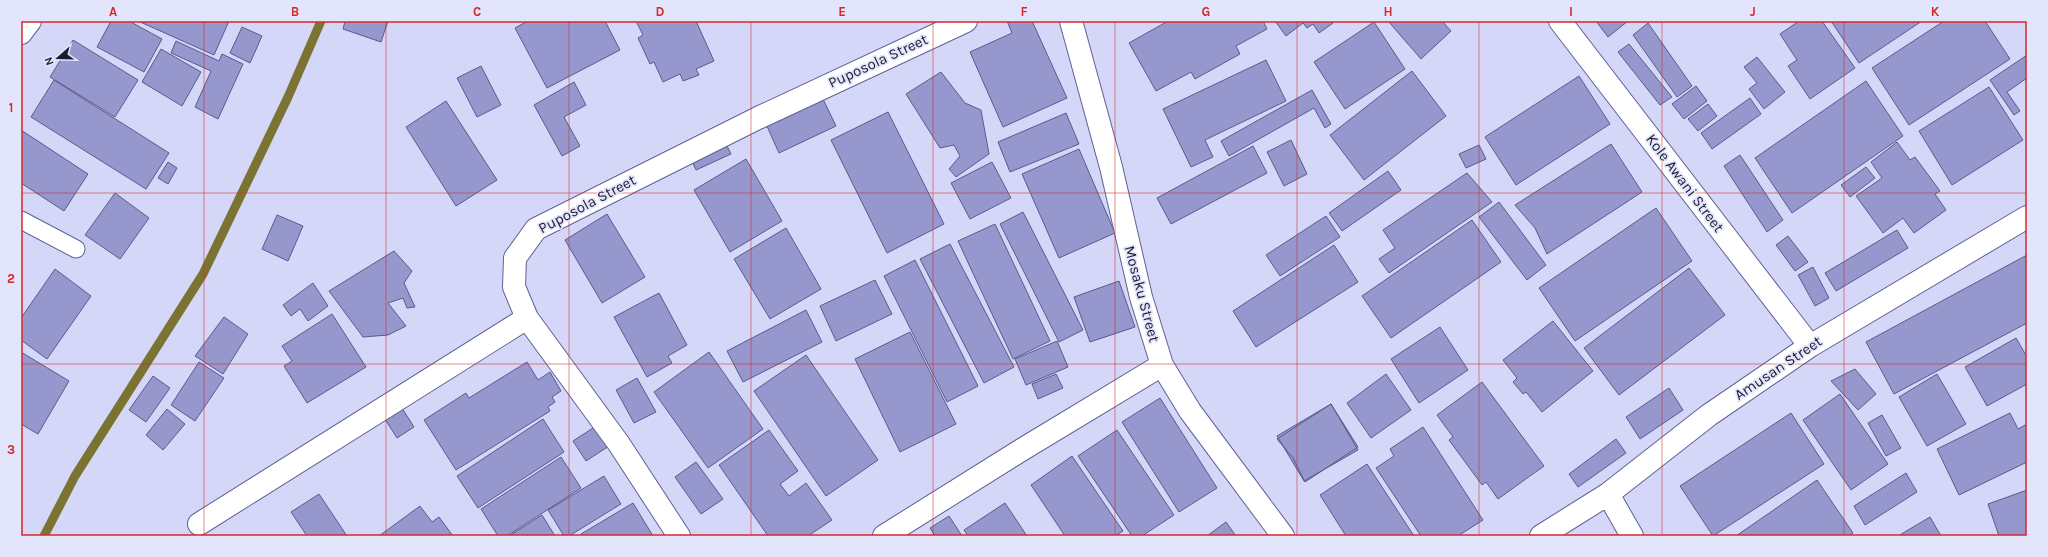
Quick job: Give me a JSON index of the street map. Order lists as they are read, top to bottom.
{
  "streets": {
    "street": [
      "Puposola Street",
      "Kole Awani Street",
      "Mosaku Street",
      "Amusan Street"
    ]
  },
  "crossings": [
    ["Kole Awani Street", "Amusan Street"]
  ],
  "north": "left",
  "grid": {
    "columns": [
      "A",
      "B",
      "C",
      "D",
      "E",
      "F",
      "G",
      "H",
      "I",
      "J",
      "K"
    ],
    "rows": ["1", "2", "3"]
  }
}
